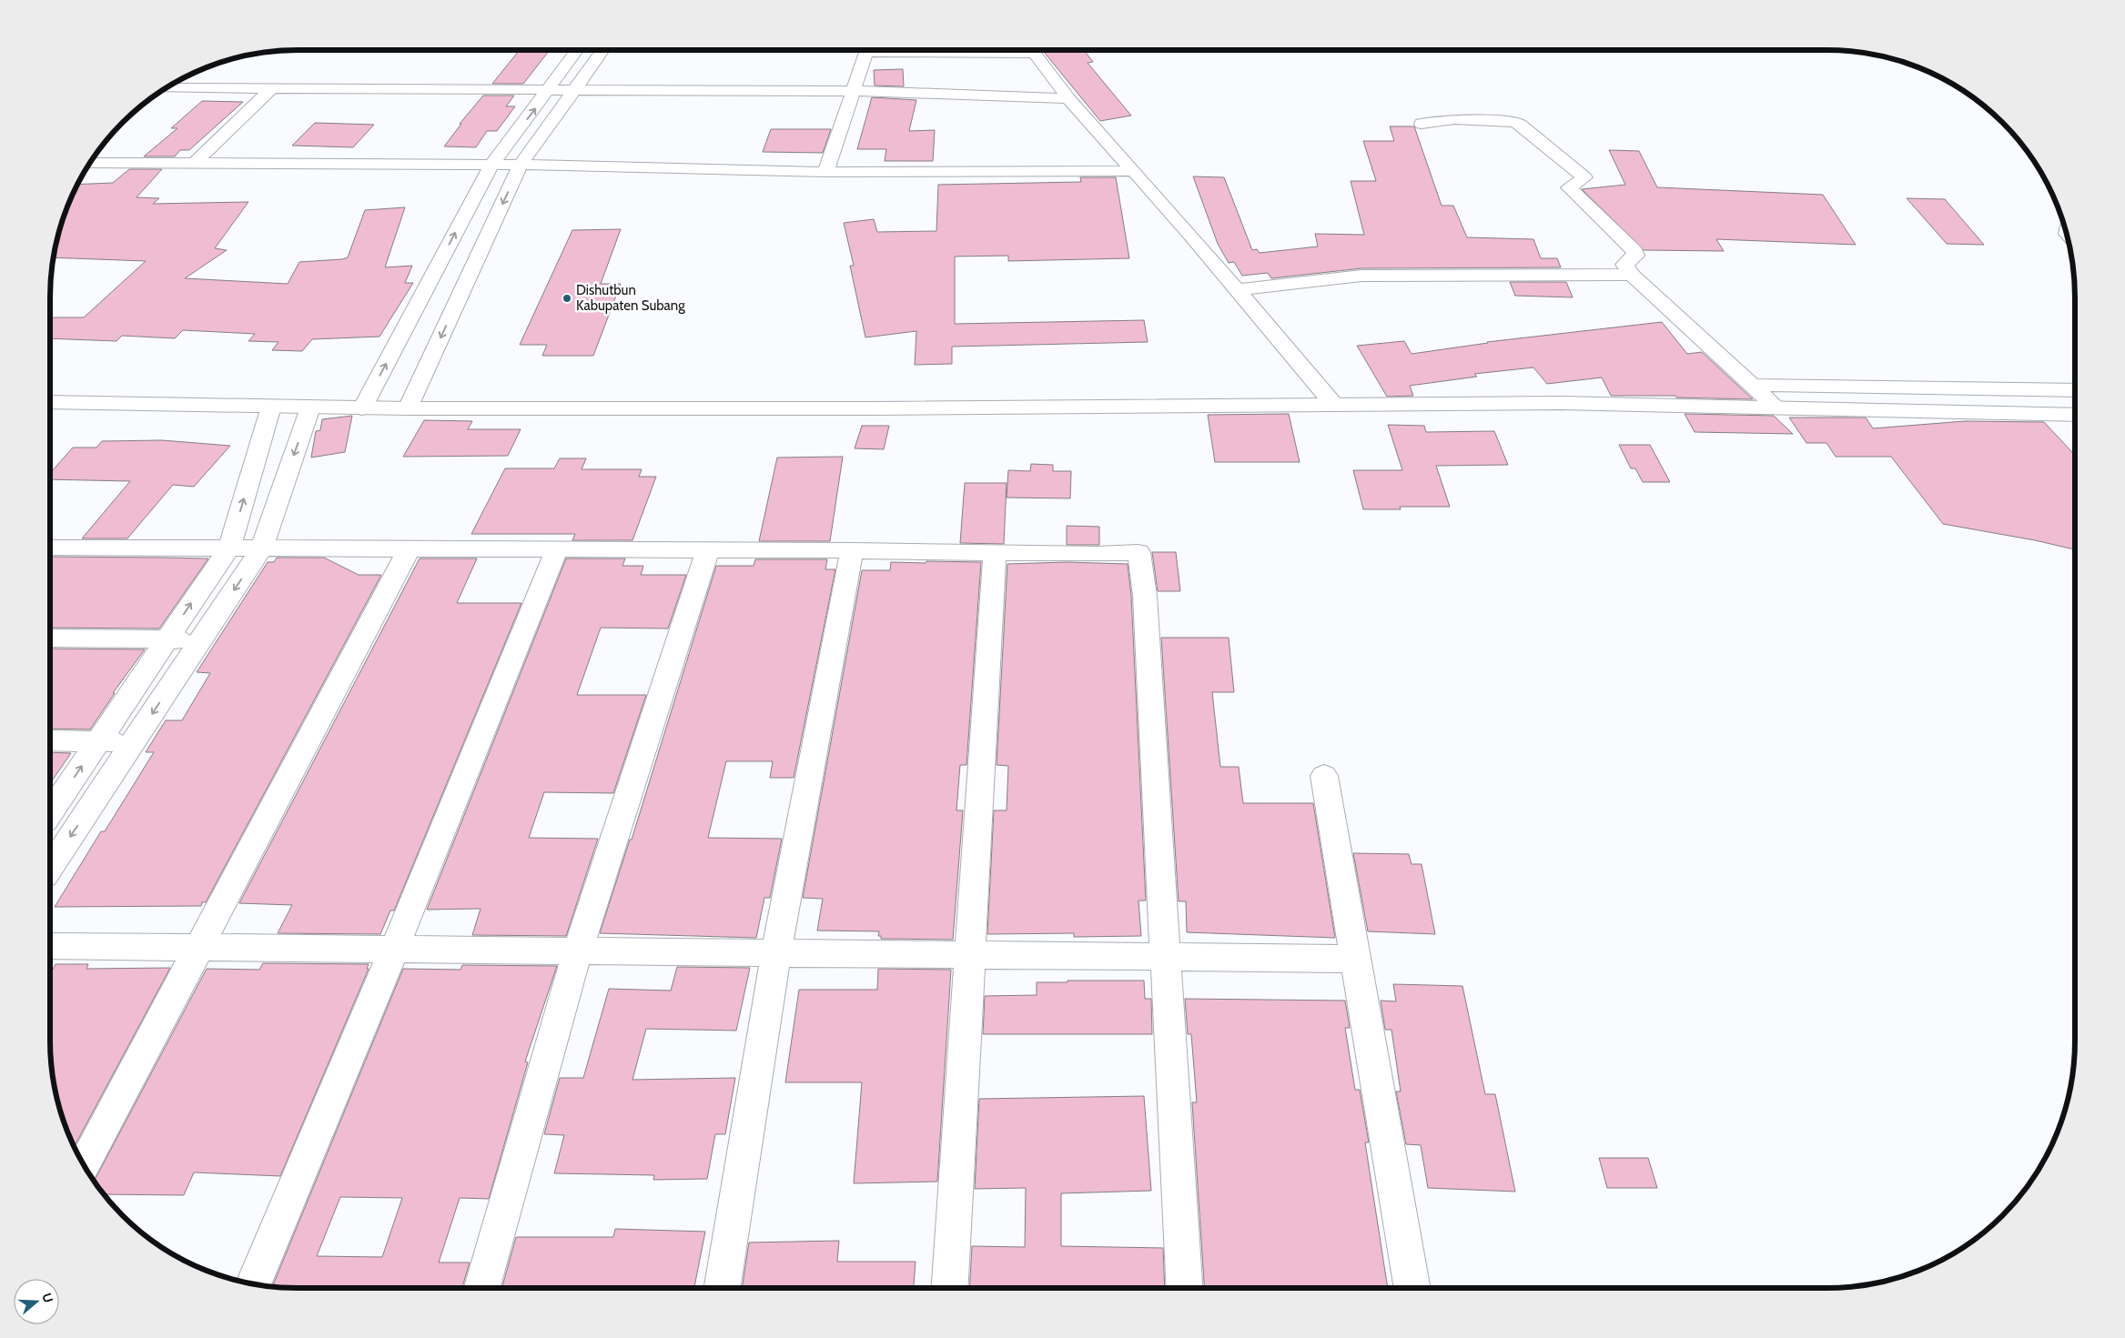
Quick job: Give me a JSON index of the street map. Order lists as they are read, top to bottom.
{
  "places": ["Dishutbun Kabupaten Subang"],
  "north": "right"
}
